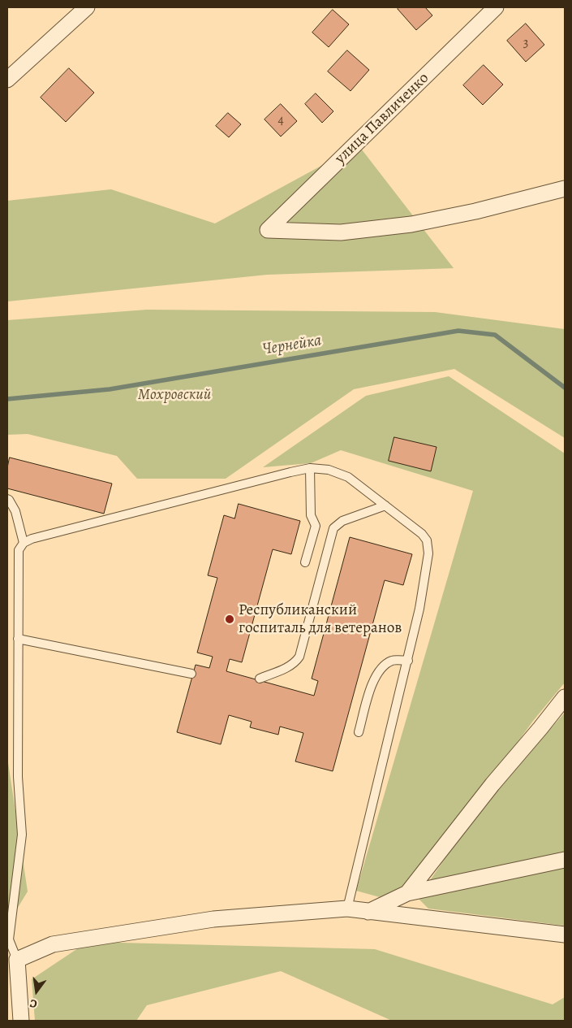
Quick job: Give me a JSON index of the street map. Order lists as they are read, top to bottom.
{
  "streets": {
    "street": ["улица Павличенко"]
  },
  "water": ["Чернейка"],
  "parks": ["Мохровский"],
  "places": ["Республиканский госпиталь для ветеранов"],
  "house_numbers": ["3", "4"],
  "north": "bottom"
}
